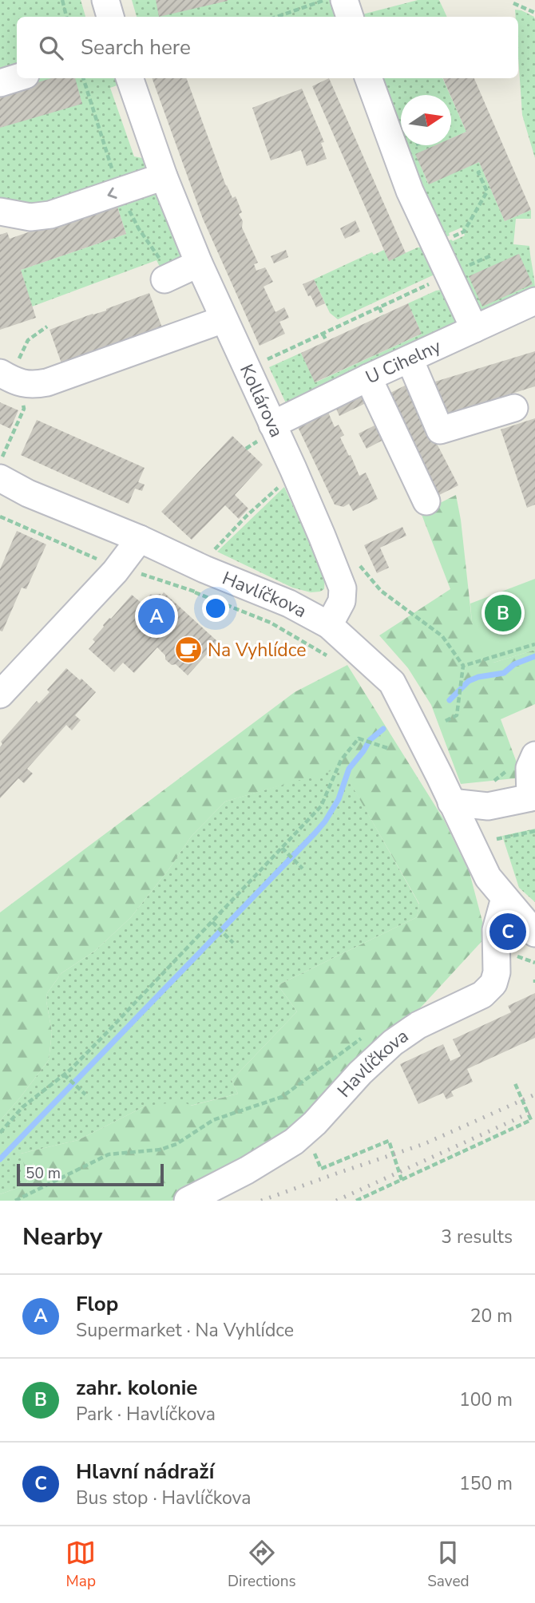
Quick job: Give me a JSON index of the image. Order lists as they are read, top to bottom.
{
  "streets": {
    "street": ["U Cihelny", "Kollárova", "Havlíčkova"]
  },
  "crossings": [
    ["U Cihelny", "Kollárova"],
    ["Kollárova", "Havlíčkova"]
  ],
  "places": {
    "cafe": ["Na Vyhlídce"]
  },
  "scale_bar": "50 m",
  "north": "right",
  "page": {
    "search": "Search here",
    "pins": ["B", "A", "C"],
    "scale": "50 m",
    "heading": ["Nearby", "3 results"],
    "list": [
      {
        "mark": "A",
        "name": "Flop",
        "note": "Supermarket · Na Vyhlídce",
        "value": "20 m"
      },
      {
        "mark": "B",
        "name": "zahr. kolonie",
        "note": "Park · Havlíčkova",
        "value": "100 m"
      },
      {
        "mark": "C",
        "name": "Hlavní nádraží",
        "note": "Bus stop · Havlíčkova",
        "value": "150 m"
      }
    ],
    "nav": ["Map", "Directions", "Saved"]
  }
}
